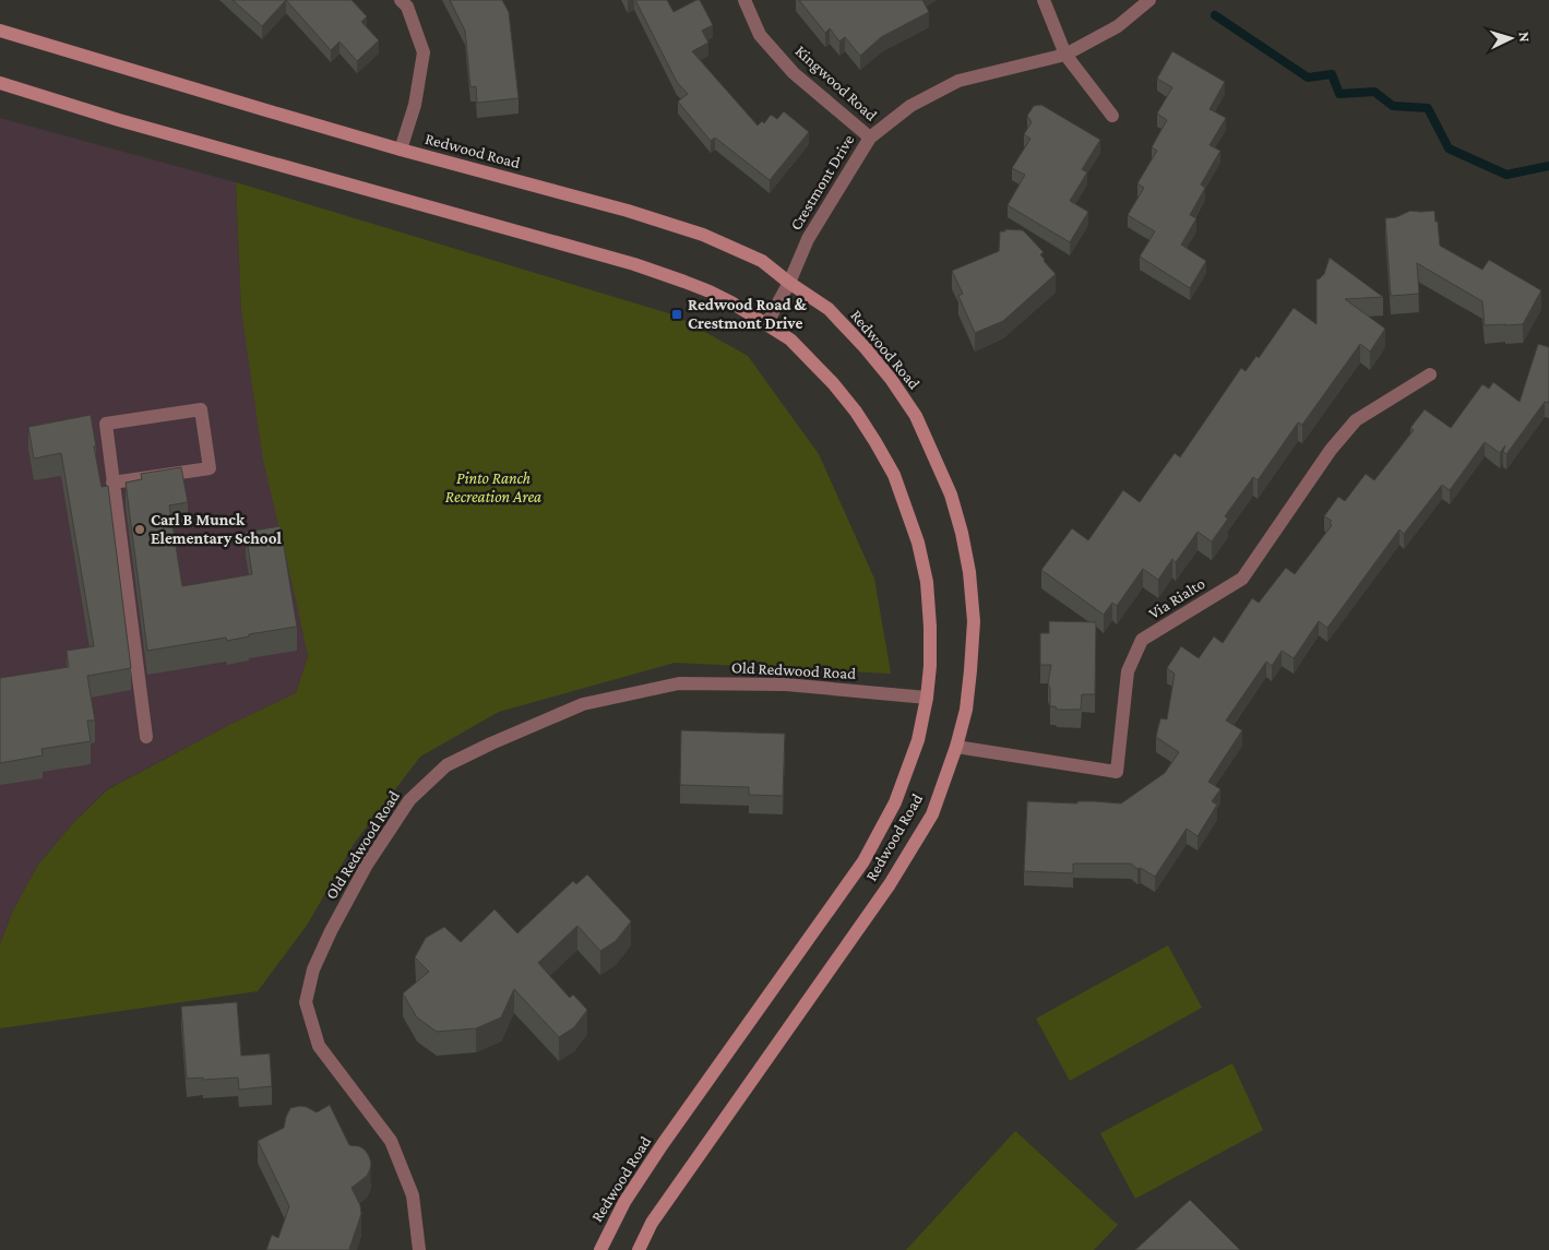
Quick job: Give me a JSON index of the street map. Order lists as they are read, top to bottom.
{
  "streets": {
    "main road": ["Redwood Road"],
    "street": [
      "Kingwood Road",
      "Crestmont Drive",
      "Via Rialto",
      "Old Redwood Road"
    ]
  },
  "crossings": [
    ["Kingwood Road", "Crestmont Drive"],
    ["Redwood Road", "Crestmont Drive"],
    ["Redwood Road", "Via Rialto"],
    ["Redwood Road", "Old Redwood Road"]
  ],
  "parks": ["Pinto Ranch Recreation Area"],
  "places": {
    "transit": ["Redwood Road & Crestmont Drive"],
    "other": ["Carl B Munck Elementary School"]
  },
  "north": "right"
}
